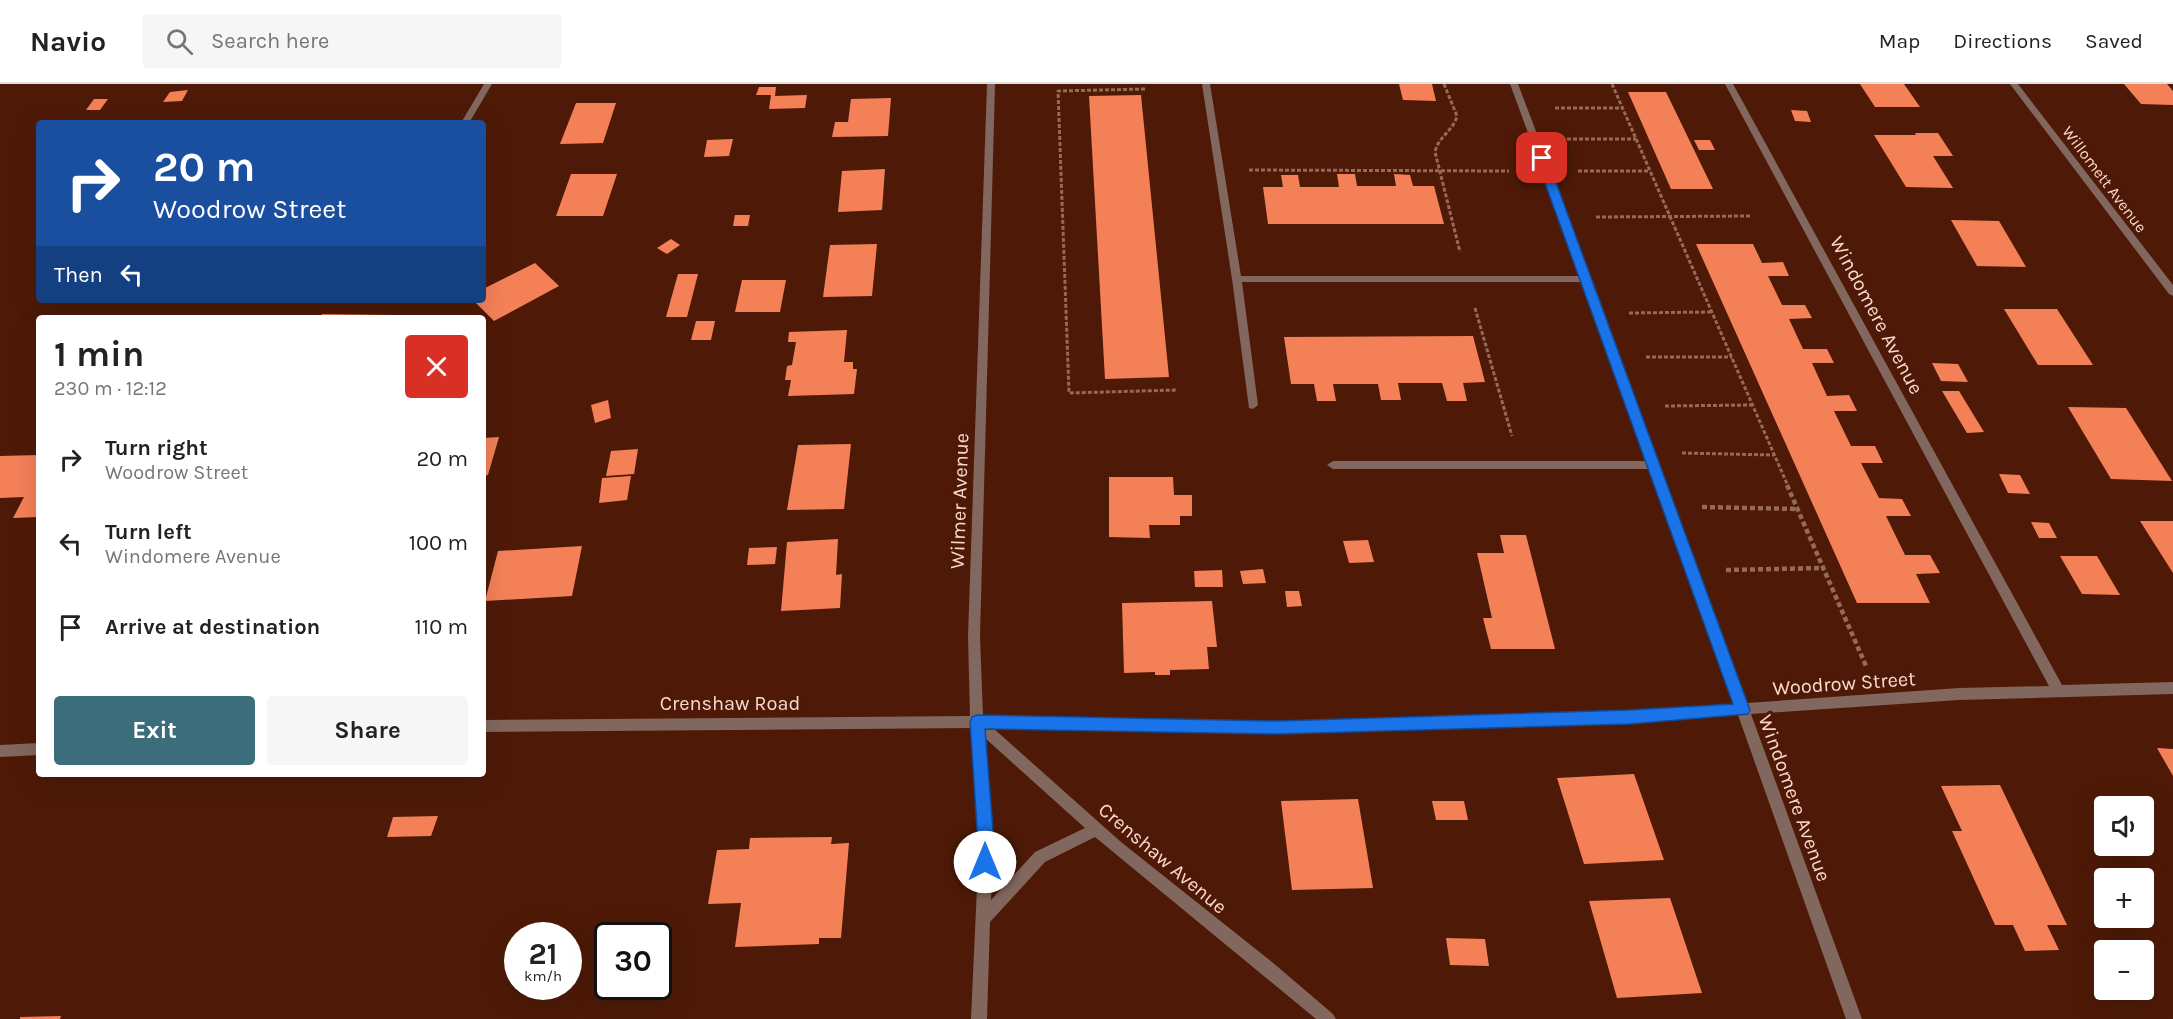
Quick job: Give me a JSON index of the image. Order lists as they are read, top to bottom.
{
  "streets": {
    "street": [
      "Willomett Avenue",
      "Windomere Avenue",
      "Wilmer Avenue",
      "Woodrow Street",
      "Crenshaw Road",
      "Crenshaw Avenue"
    ]
  },
  "crossings": [
    ["Windomere Avenue", "Woodrow Street"],
    ["Wilmer Avenue", "Woodrow Street"],
    ["Wilmer Avenue", "Crenshaw Road"],
    ["Wilmer Avenue", "Crenshaw Avenue"],
    ["Woodrow Street", "Crenshaw Road"],
    ["Woodrow Street", "Crenshaw Avenue"],
    ["Crenshaw Road", "Crenshaw Avenue"]
  ],
  "page": {
    "header": "Navio",
    "search": "Search here",
    "nav": ["Map", "Directions", "Saved"],
    "turn": ["20 m", "Woodrow Street"],
    "then": "Then",
    "heading": ["1 min", "230 m · 12:12"],
    "list": [
      {
        "name": "Turn right",
        "note": "Woodrow Street",
        "value": "20 m"
      },
      {
        "name": "Turn left",
        "note": "Windomere Avenue",
        "value": "100 m"
      },
      {
        "name": "Arrive at destination",
        "value": "110 m"
      }
    ],
    "buttons": ["Exit", "Share"],
    "map_buttons": ["+", "−"],
    "speed": "21 km/h",
    "limit": "30"
  }
}
